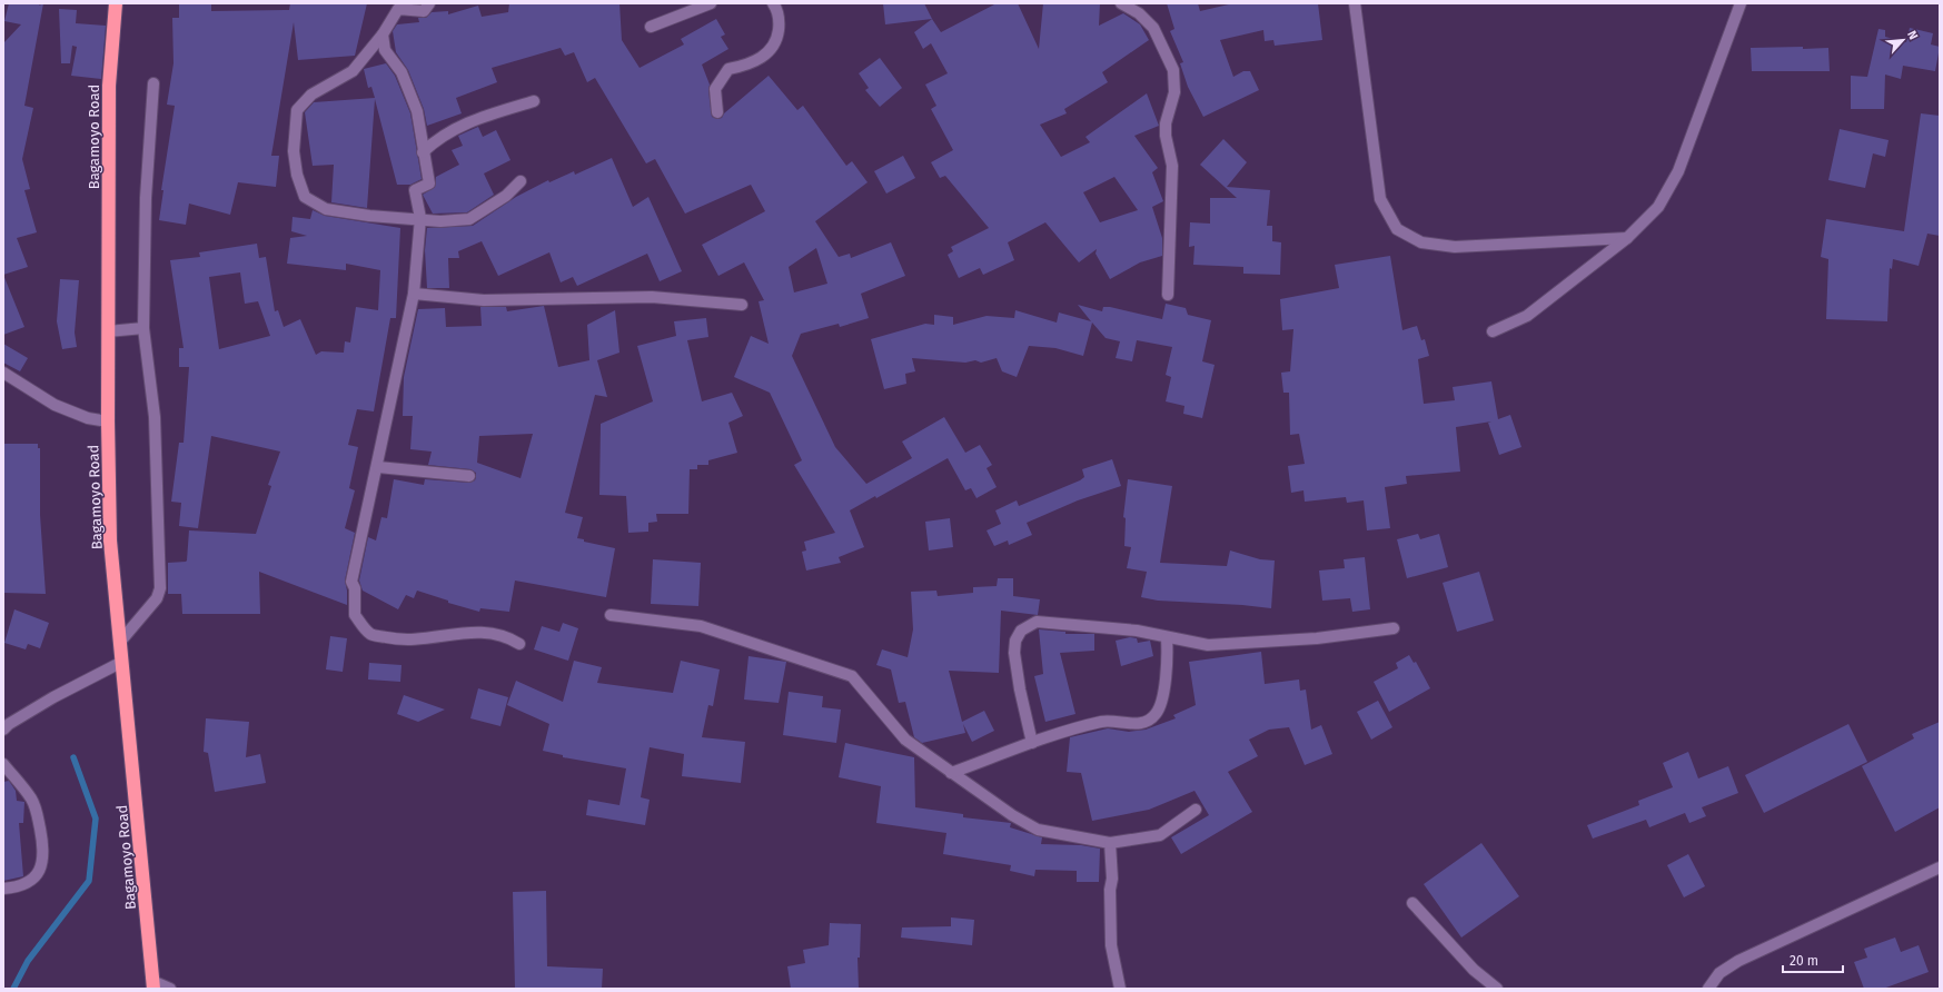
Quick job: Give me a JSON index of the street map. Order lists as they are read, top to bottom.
{
  "streets": {
    "highway": ["Bagamoyo Road"]
  },
  "scale_bar": "20 m",
  "north": "top right"
}
